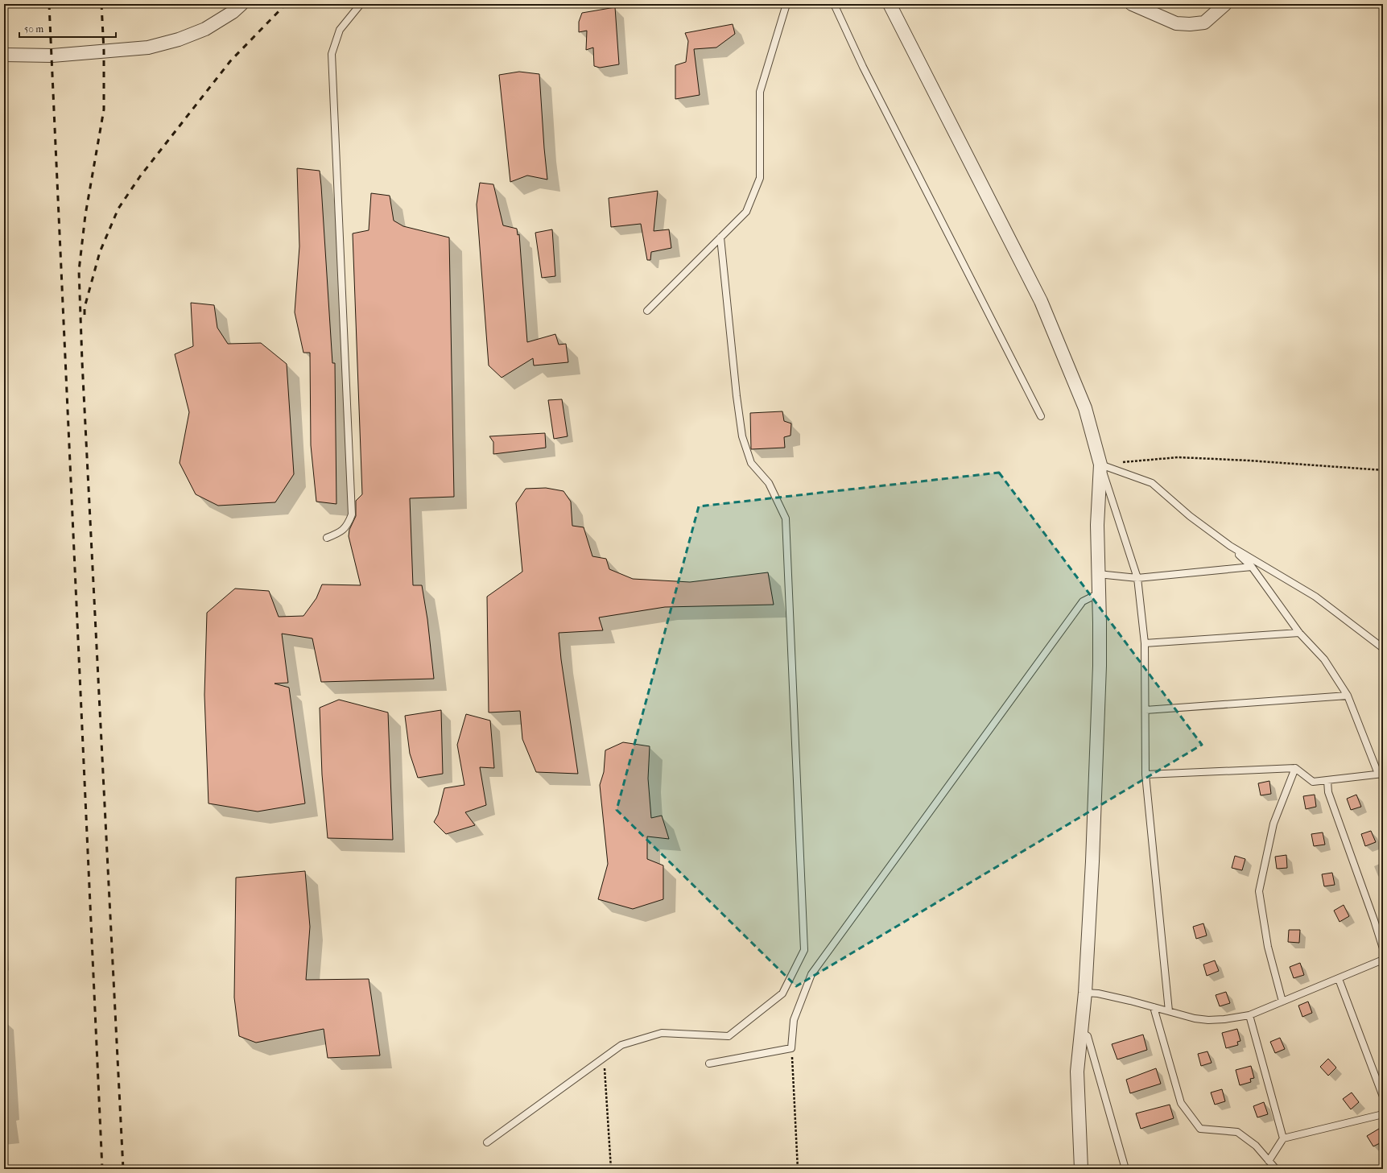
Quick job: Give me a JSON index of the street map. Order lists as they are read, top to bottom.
{
  "scale_bar": "50 m"
}
